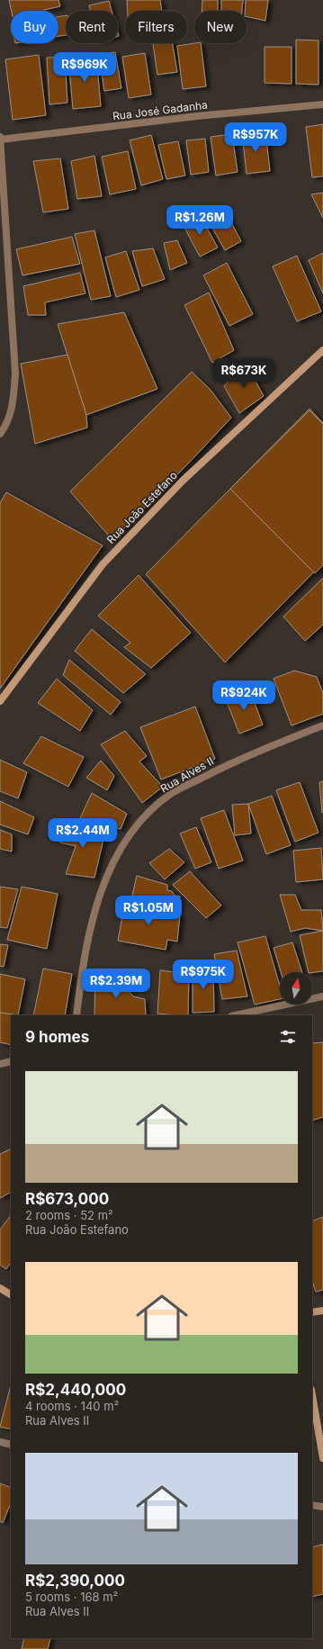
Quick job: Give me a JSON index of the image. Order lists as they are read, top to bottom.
{
  "streets": {
    "street": ["Rua José Gadanha", "Rua João Estefano", "Rua Alves II"]
  },
  "north": "top",
  "page": {
    "chip": [
      "Buy",
      "Rent",
      "Filters",
      "New"
    ],
    "price": [
      "R$969K",
      "R$957K",
      "R$1.26M",
      "R$673K",
      "R$924K",
      "R$2.44M",
      "R$1.05M",
      "R$975K",
      "R$2.39M"
    ],
    "heading": "9 homes",
    "list": [
      {
        "name": "R$673,000",
        "note": "2 rooms · 52 m² · Rua João Estefano"
      },
      {
        "name": "R$2,440,000",
        "note": "4 rooms · 140 m² · Rua Alves II"
      },
      {
        "name": "R$2,390,000",
        "note": "5 rooms · 168 m² · Rua Alves II"
      }
    ]
  }
}
